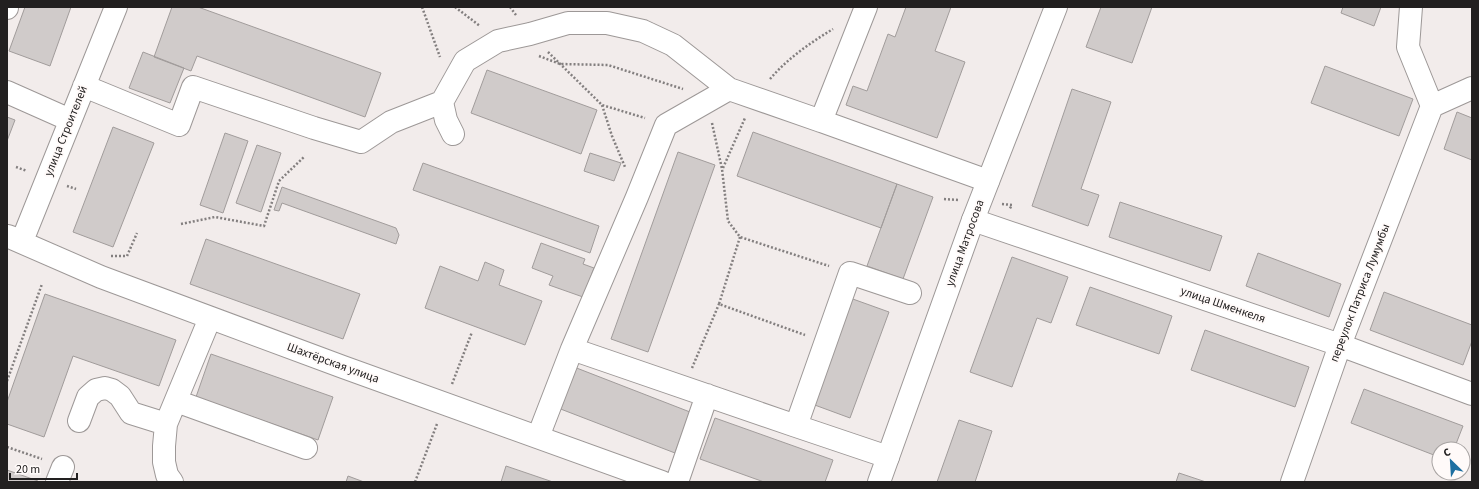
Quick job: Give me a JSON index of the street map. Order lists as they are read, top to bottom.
{
  "streets": {
    "street": [
      "улица Строителей",
      "улица Матросова",
      "переулок Патриса Лумумбы",
      "улица Шменкеля",
      "Шахтёрская улица"
    ]
  },
  "crossings": [
    ["улица Строителей", "Шахтёрская улица"],
    ["улица Матросова", "улица Шменкеля"],
    ["переулок Патриса Лумумбы", "улица Шменкеля"]
  ],
  "scale_bar": "20 m",
  "north": "top left"
}
